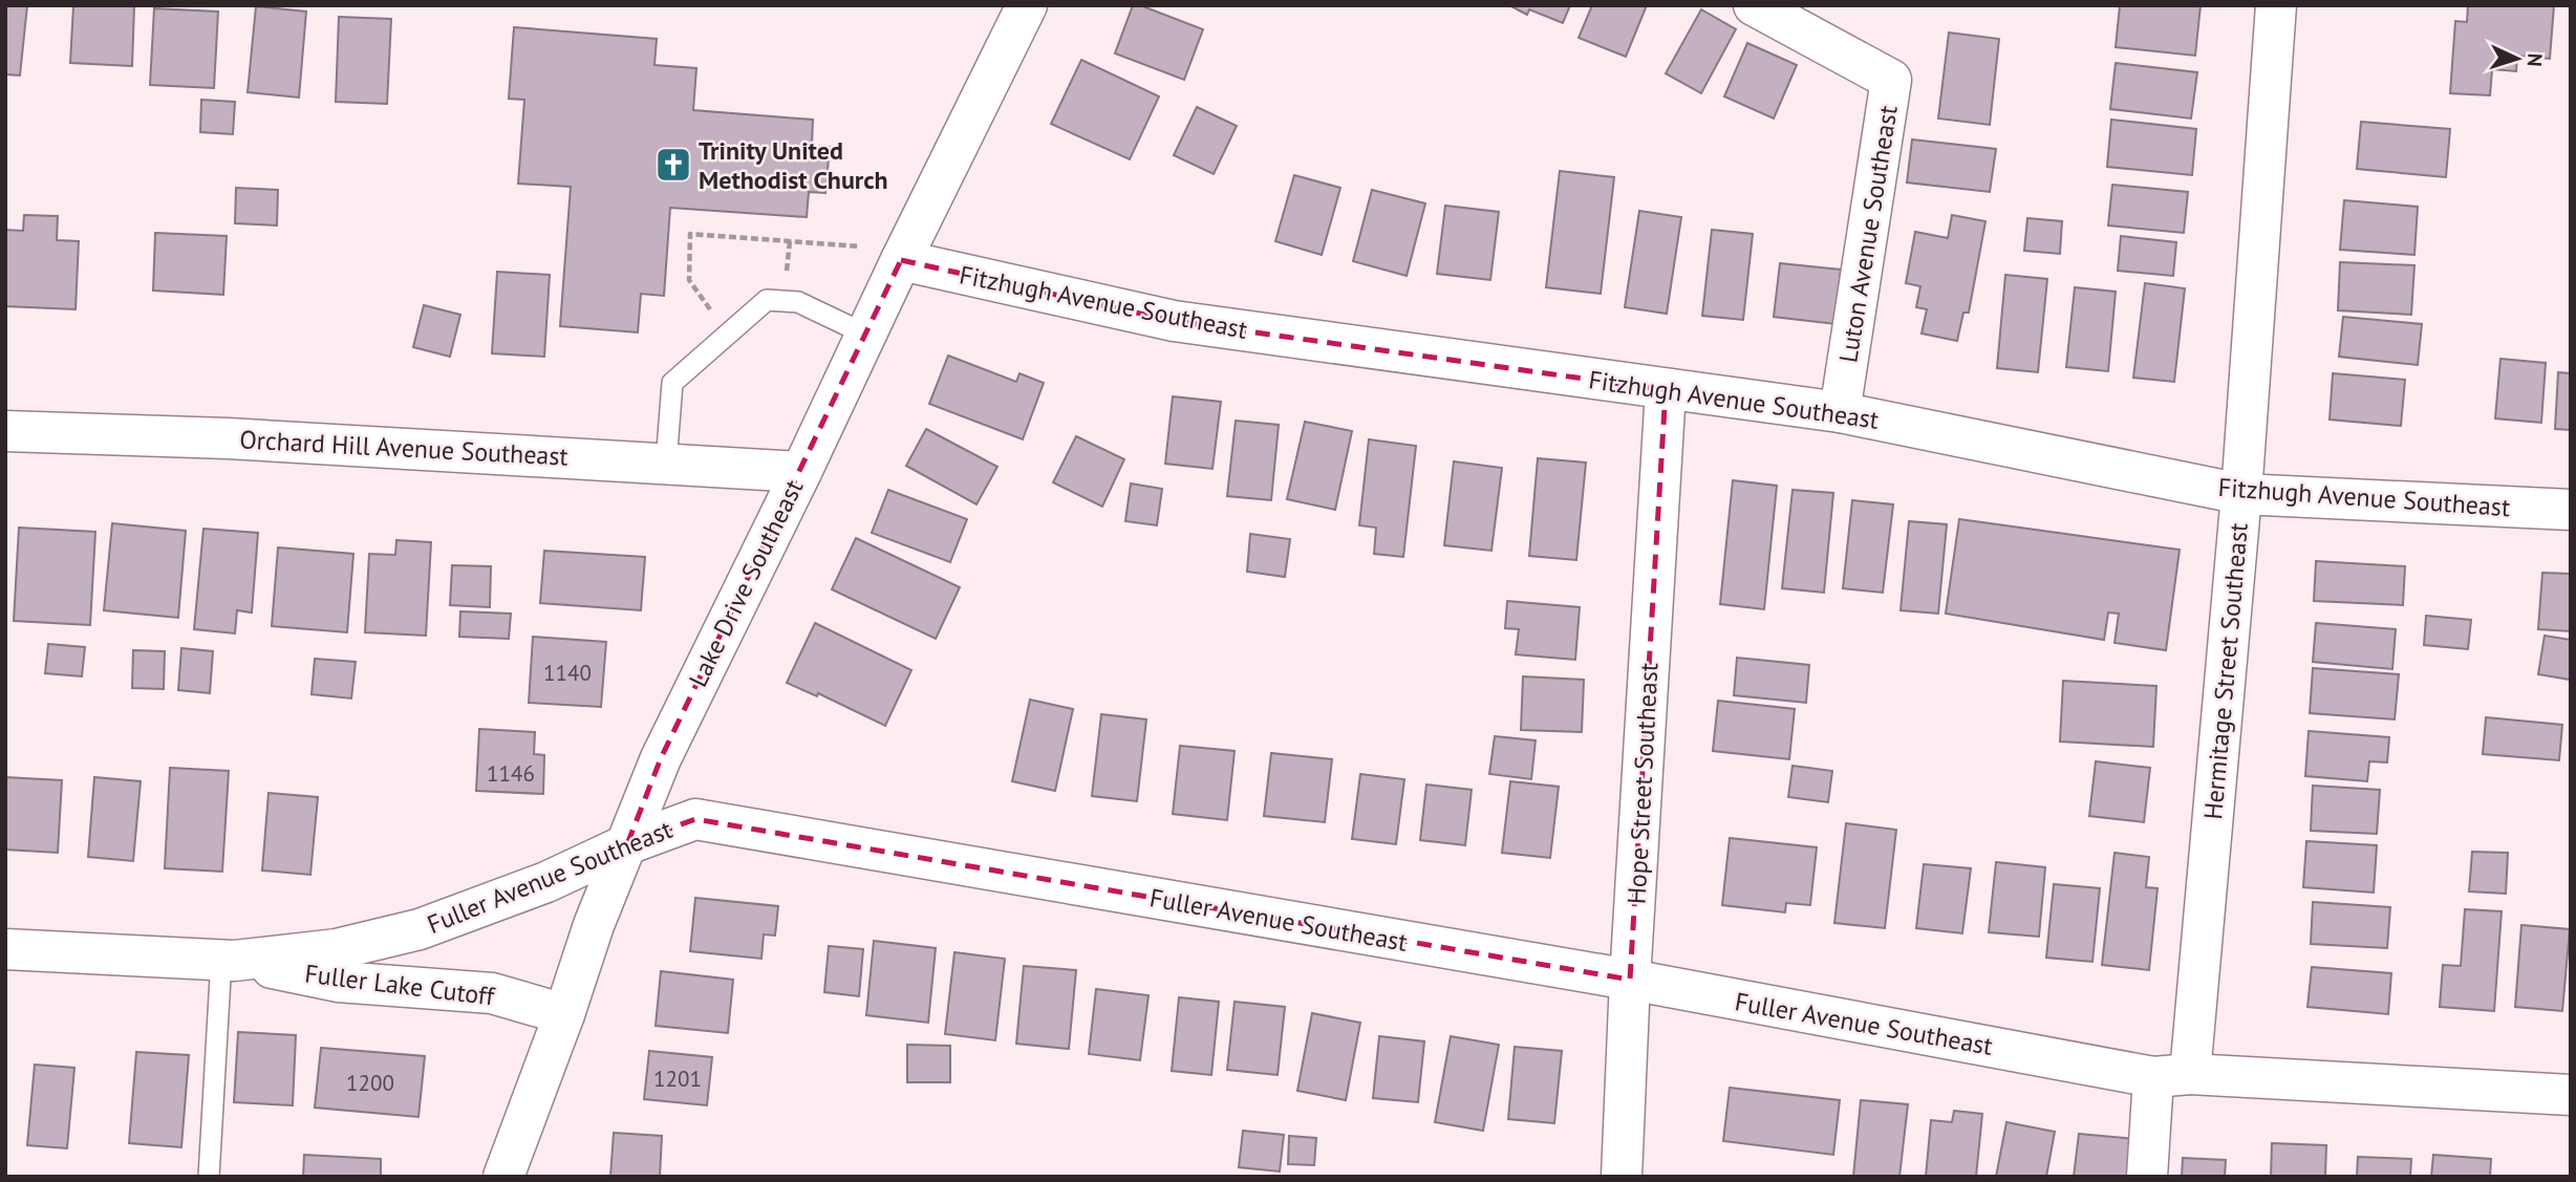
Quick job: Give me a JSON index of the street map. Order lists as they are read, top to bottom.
{
  "streets": {
    "street": [
      "Luton Avenue Southeast",
      "Fitzhugh Avenue Southeast",
      "Orchard Hill Avenue Southeast",
      "Lake Drive Southeast",
      "Hermitage Street Southeast",
      "Hope Street Southeast",
      "Fuller Avenue Southeast",
      "Fuller Lake Cutoff"
    ]
  },
  "crossings": [
    ["Luton Avenue Southeast", "Fitzhugh Avenue Southeast"],
    ["Fitzhugh Avenue Southeast", "Lake Drive Southeast"],
    ["Fitzhugh Avenue Southeast", "Hermitage Street Southeast"],
    ["Fitzhugh Avenue Southeast", "Hope Street Southeast"],
    ["Orchard Hill Avenue Southeast", "Lake Drive Southeast"],
    ["Lake Drive Southeast", "Fuller Avenue Southeast"],
    ["Lake Drive Southeast", "Fuller Lake Cutoff"],
    ["Hermitage Street Southeast", "Fuller Avenue Southeast"],
    ["Hope Street Southeast", "Fuller Avenue Southeast"],
    ["Fuller Avenue Southeast", "Fuller Lake Cutoff"]
  ],
  "places": {
    "church": ["Trinity United Methodist Church"]
  },
  "house_numbers": [
    "1140",
    "1146",
    "1201",
    "1200"
  ],
  "north": "right"
}
